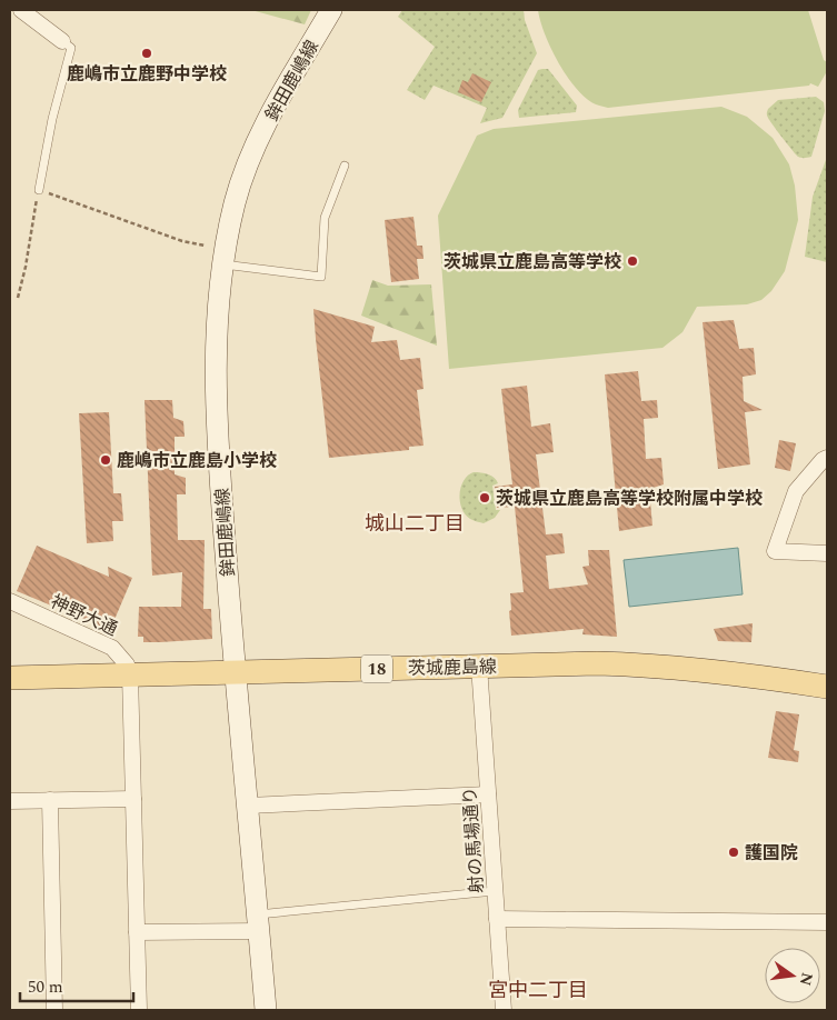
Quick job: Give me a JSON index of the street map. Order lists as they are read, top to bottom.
{
  "streets": {
    "main road": ["鉾田鹿嶋線", "茨城鹿島線", "18"],
    "street": ["神野大通", "射の馬場通り"]
  },
  "crossings": [
    ["鉾田鹿嶋線", "茨城鹿島線"],
    ["神野大通", "茨城鹿島線"],
    ["茨城鹿島線", "射の馬場通り"]
  ],
  "districts": ["城山二丁目", "宮中二丁目"],
  "places": [
    "鹿嶋市立鹿野中学校",
    "茨城県立鹿島高等学校",
    "鹿嶋市立鹿島小学校",
    "茨城県立鹿島高等学校附属中学校",
    "護国院"
  ],
  "scale_bar": "50 m",
  "north": "right"
}
